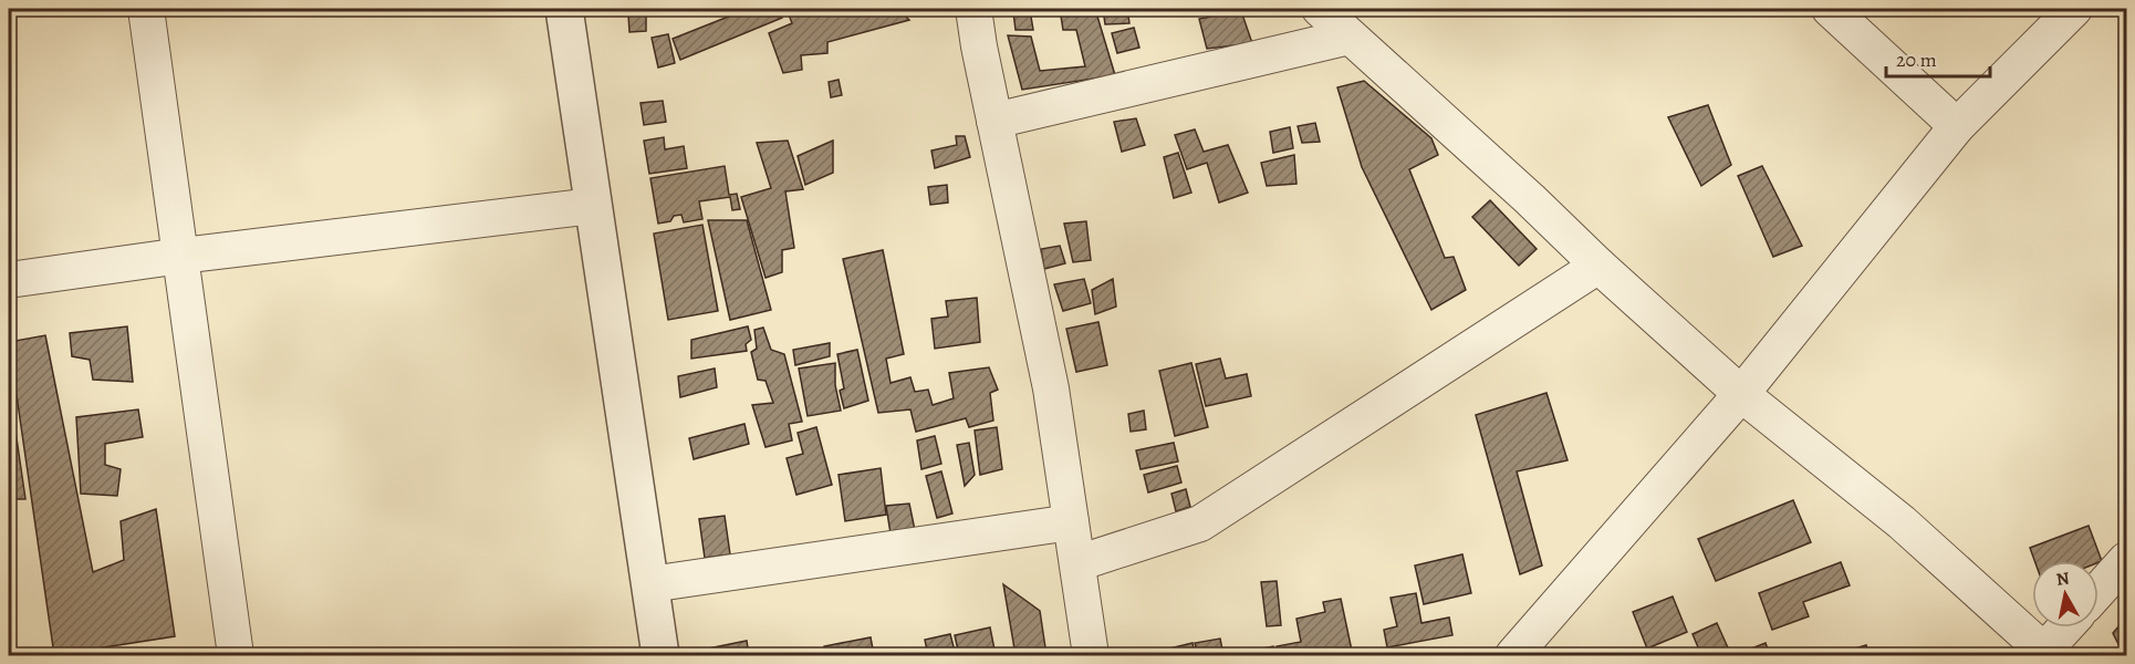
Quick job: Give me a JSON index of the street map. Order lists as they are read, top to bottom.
{
  "scale_bar": "20 m",
  "north": "top"
}
